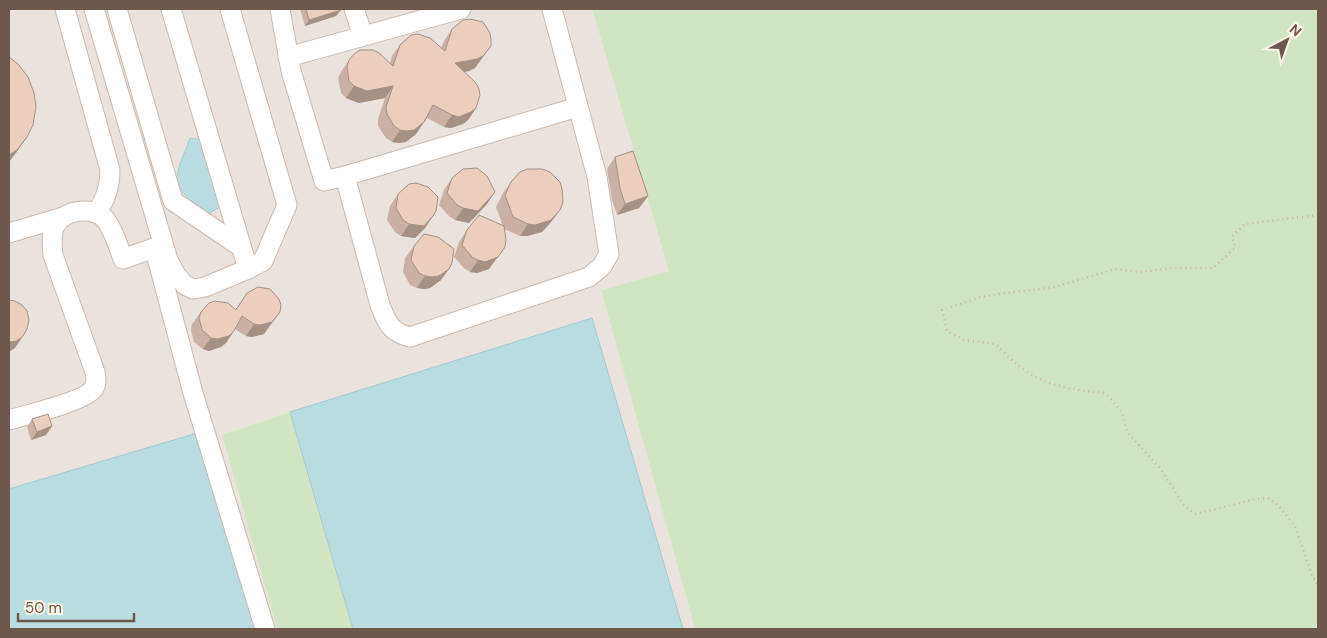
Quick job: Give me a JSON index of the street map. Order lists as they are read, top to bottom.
{
  "scale_bar": "50 m",
  "north": "top right"
}
